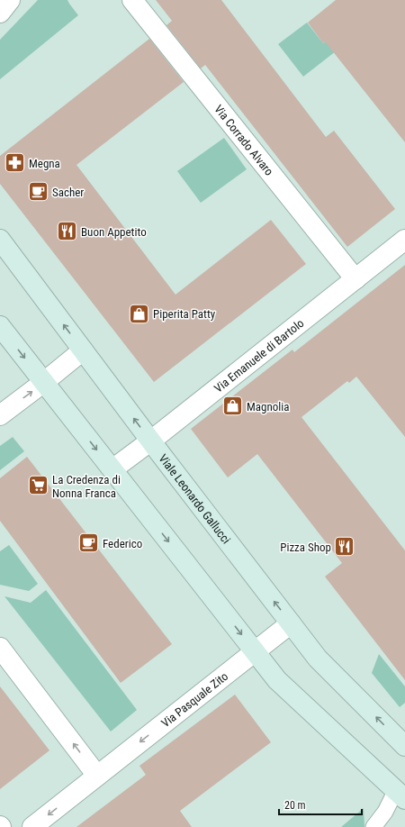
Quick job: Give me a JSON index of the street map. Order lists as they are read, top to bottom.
{
  "streets": {
    "street": [
      "Via Corrado Alvaro",
      "Via Emanuele di Bartolo",
      "Viale Leonardo Gallucci",
      "Via Pasquale Zito"
    ]
  },
  "crossings": [
    ["Via Corrado Alvaro", "Via Emanuele di Bartolo"],
    ["Via Emanuele di Bartolo", "Viale Leonardo Gallucci"],
    ["Viale Leonardo Gallucci", "Via Pasquale Zito"]
  ],
  "one_way": ["Via Pasquale Zito"],
  "places": {
    "pharmacy": ["Megna"],
    "cafe": ["Sacher", "Federico"],
    "restaurant": ["Buon Appetito", "Pizza Shop"],
    "shop": ["Piperita Patty", "Magnolia"],
    "supermarket": ["La Credenza di Nonna Franca"]
  },
  "scale_bar": "20 m"
}
